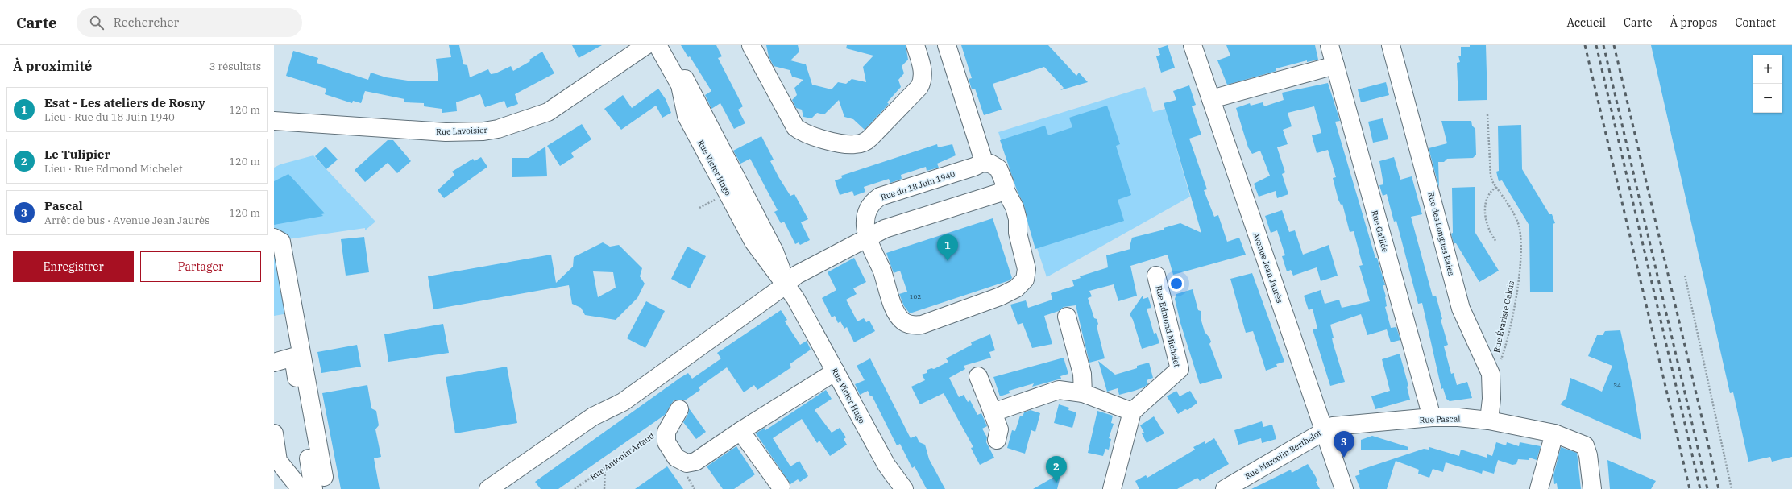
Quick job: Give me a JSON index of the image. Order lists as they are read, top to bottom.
{
  "streets": {
    "street": [
      "Rue Lavoisier",
      "Rue Victor Hugo",
      "Rue du 18 Juin 1940",
      "Rue Galilée",
      "Rue des Longues Raies",
      "Avenue Jean Jaurès",
      "Rue Edmond Michelet",
      "Rue Pascal",
      "Rue Marcelin Berthelot",
      "Rue Antonin Artaud"
    ],
    "path": ["Rue Évariste Galois"]
  },
  "crossings": [
    ["Rue Victor Hugo", "Rue Antonin Artaud"],
    ["Rue Galilée", "Rue Pascal"],
    ["Rue des Longues Raies", "Rue Évariste Galois"],
    ["Rue des Longues Raies", "Rue Pascal"],
    ["Avenue Jean Jaurès", "Rue Pascal"],
    ["Avenue Jean Jaurès", "Rue Marcelin Berthelot"],
    ["Rue Pascal", "Rue Marcelin Berthelot"]
  ],
  "house_numbers": ["102", "34"],
  "page": {
    "header": "Carte",
    "search": "Rechercher",
    "nav": [
      "Accueil",
      "Carte",
      "À propos",
      "Contact"
    ],
    "heading": ["À proximité", "3 résultats"],
    "map_buttons": ["+", "−"],
    "list": [
      {
        "mark": "1",
        "name": "Esat - Les ateliers de Rosny",
        "note": "Lieu · Rue du 18 Juin 1940",
        "value": "120 m"
      },
      {
        "mark": "2",
        "name": "Le Tulipier",
        "note": "Lieu · Rue Edmond Michelet",
        "value": "120 m"
      },
      {
        "mark": "3",
        "name": "Pascal",
        "note": "Arrêt de bus · Avenue Jean Jaurès",
        "value": "120 m"
      }
    ],
    "pins": ["1", "3", "2"],
    "buttons": ["Enregistrer", "Partager"]
  }
}
